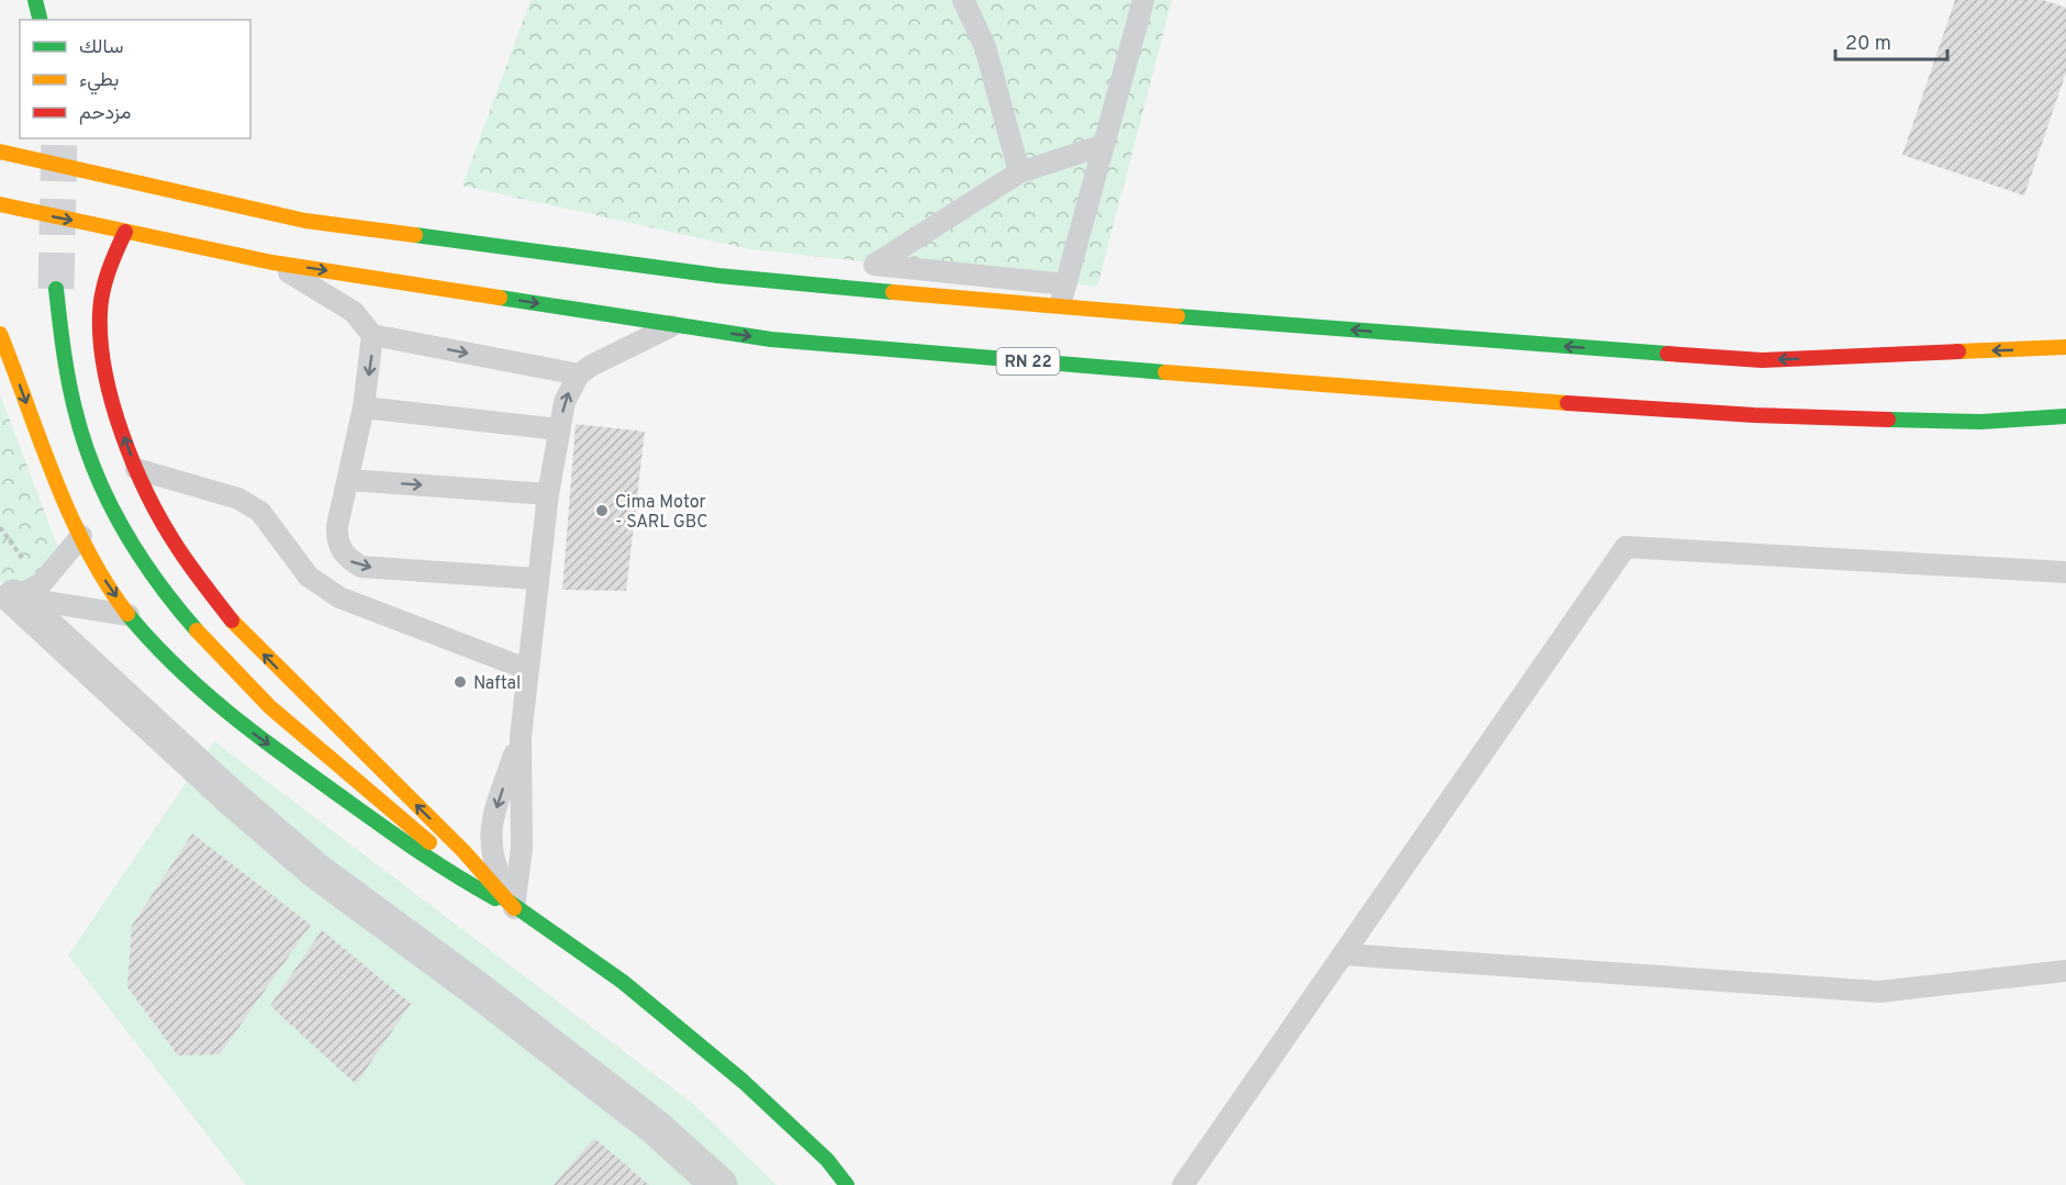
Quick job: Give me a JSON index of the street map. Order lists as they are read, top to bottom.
{
  "streets": {
    "main road": ["RN 22"]
  },
  "places": ["Cima Motor - SARL GBC", "Naftal"],
  "legend": ["سالك", "بطيء", "مزدحم"],
  "scale_bar": "20 m"
}
